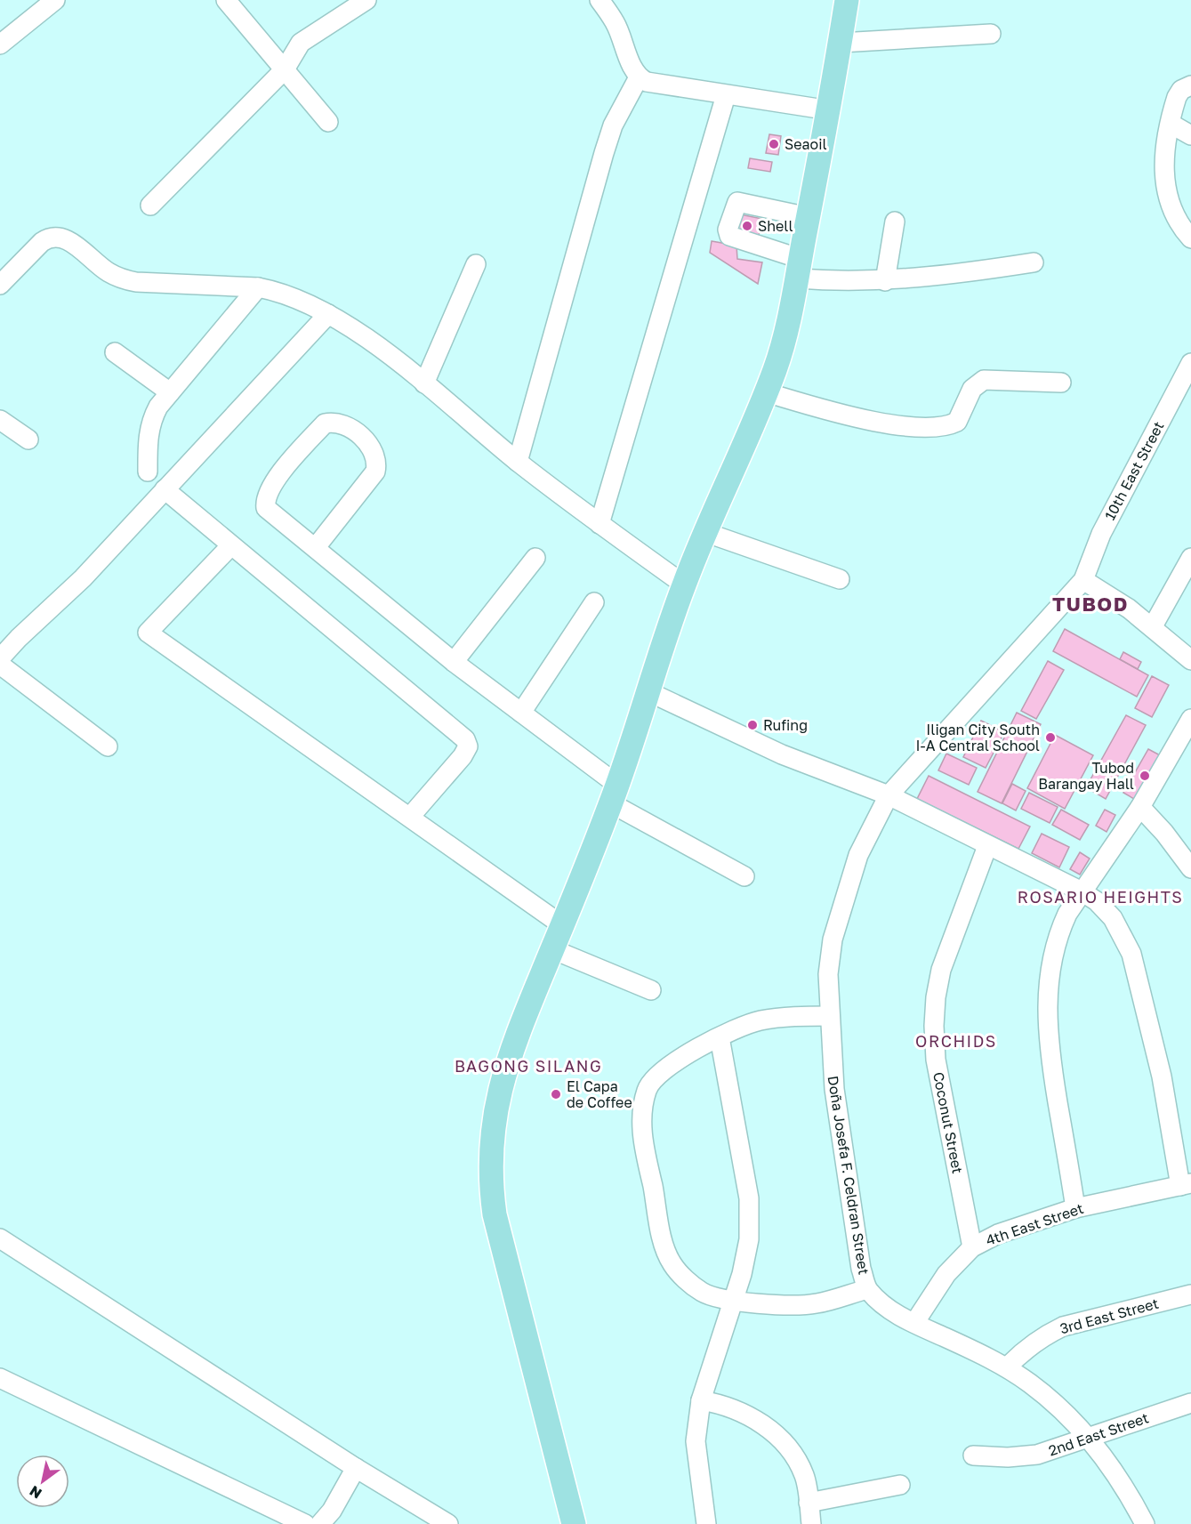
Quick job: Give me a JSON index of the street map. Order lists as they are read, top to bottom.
{
  "streets": {
    "street": [
      "10th East Street",
      "Coconut Street",
      "Doña Josefa F. Celdran Street",
      "4th East Street",
      "3rd East Street",
      "2nd East Street"
    ]
  },
  "crossings": [
    ["10th East Street", "Doña Josefa F. Celdran Street"],
    ["Coconut Street", "4th East Street"],
    ["Doña Josefa F. Celdran Street", "4th East Street"],
    ["Doña Josefa F. Celdran Street", "3rd East Street"],
    ["Doña Josefa F. Celdran Street", "2nd East Street"]
  ],
  "districts": [
    "TUBOD",
    "ROSARIO HEIGHTS",
    "ORCHIDS",
    "BAGONG SILANG"
  ],
  "places": [
    "Seaoil",
    "Shell",
    "Rufing",
    "Iligan City South I-A Central School",
    "Tubod Barangay Hall",
    "El Capa de Coffee"
  ],
  "north": "bottom left"
}
